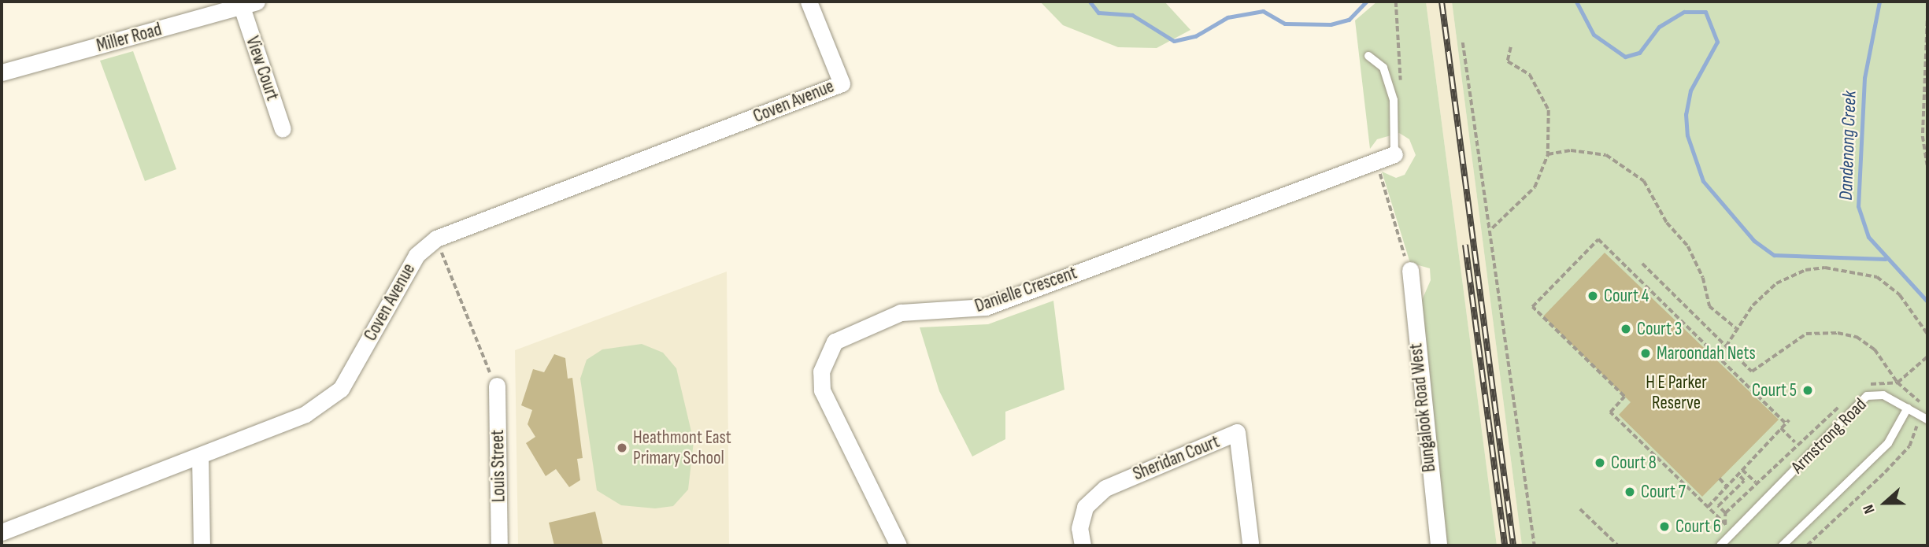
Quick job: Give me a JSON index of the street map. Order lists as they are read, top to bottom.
{
  "streets": {
    "street": [
      "Miller Road",
      "View Court",
      "Coven Avenue",
      "Danielle Crescent",
      "Bungalook Road West",
      "Sheridan Court",
      "Louis Street"
    ],
    "lane": ["Armstrong Road"]
  },
  "crossings": [
    ["Miller Road", "View Court"]
  ],
  "water": ["Dandenong Creek"],
  "parks": ["H E Parker Reserve"],
  "places": [
    "Court 4",
    "Court 3",
    "Maroondah Nets",
    "Court 5",
    "Heathmont East Primary School",
    "Court 8",
    "Court 7",
    "Court 6"
  ],
  "north": "left"
}
